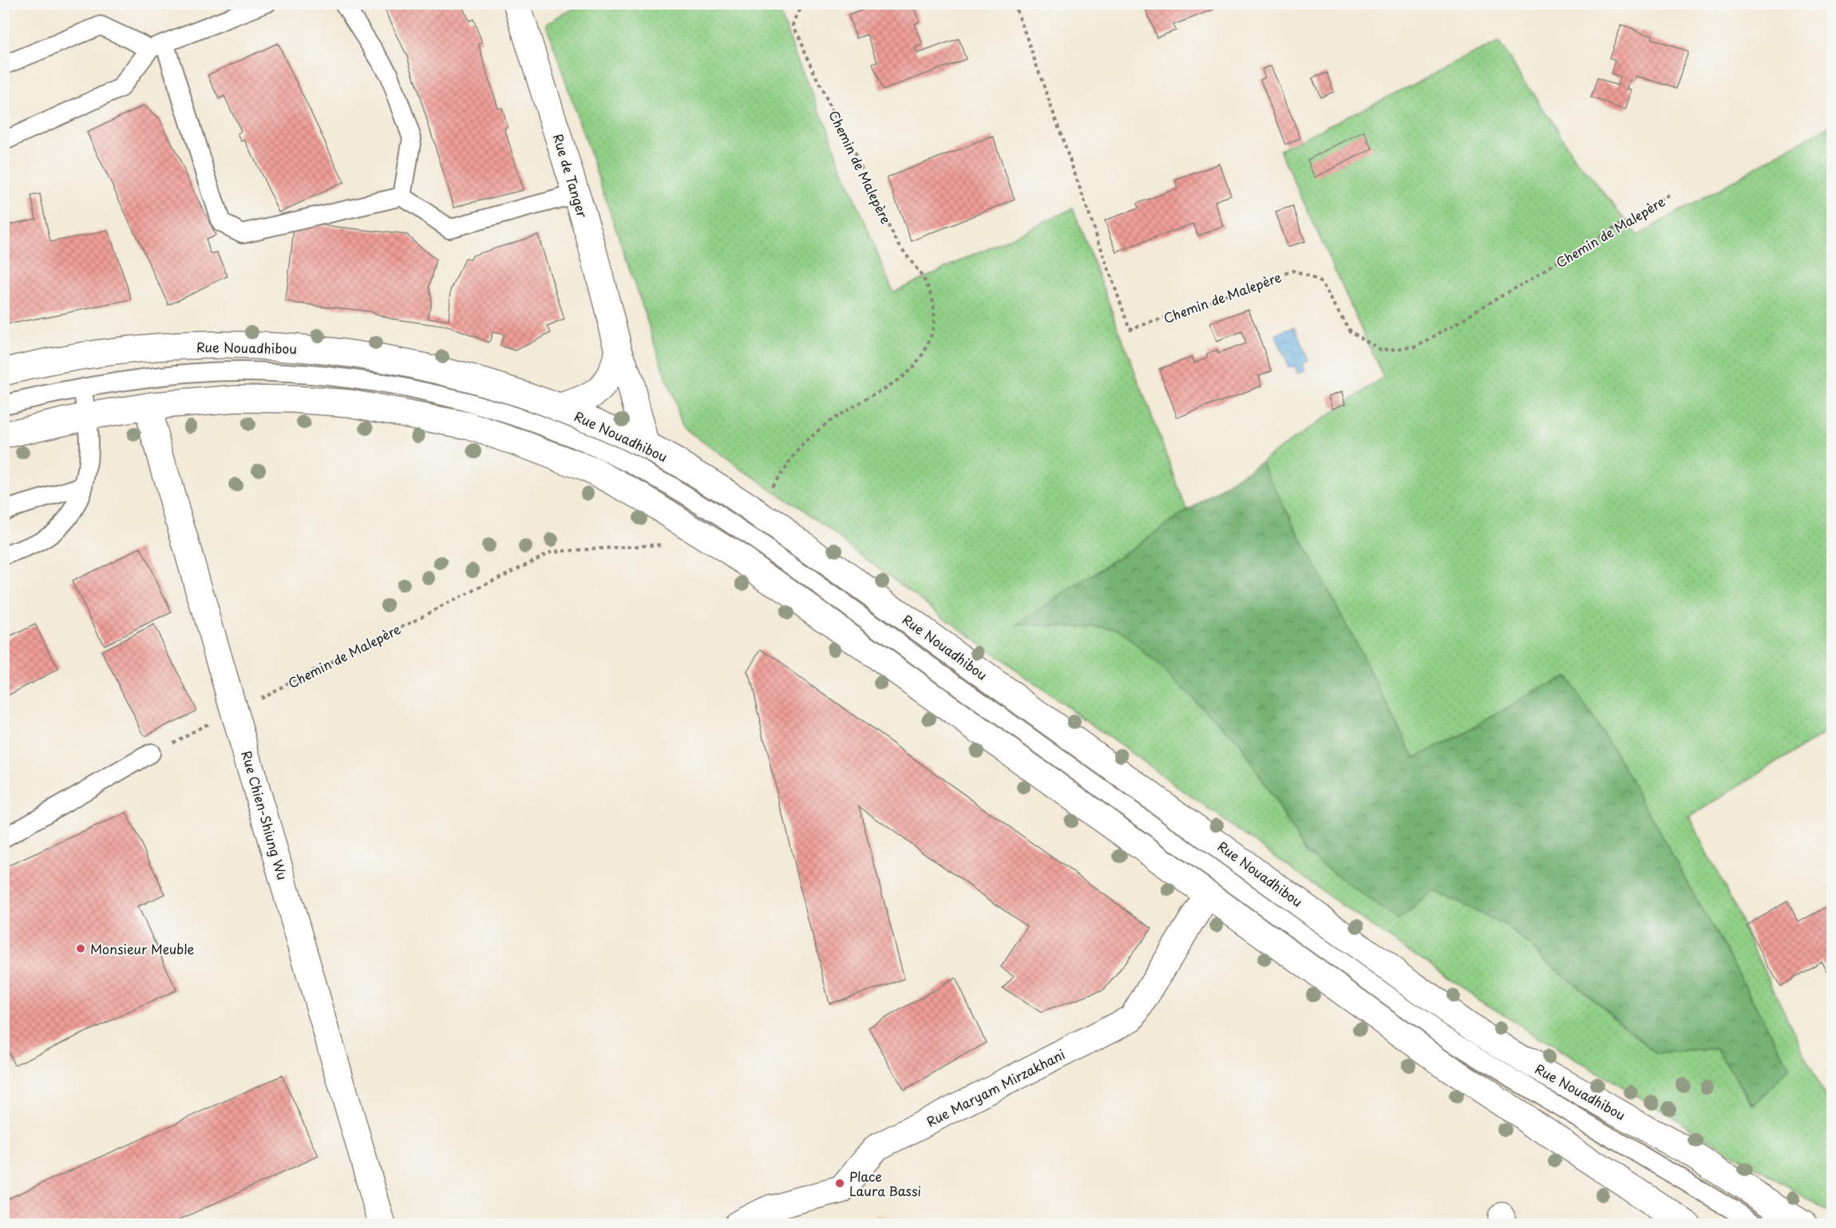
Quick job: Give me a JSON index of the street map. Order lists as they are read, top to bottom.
{
  "streets": {
    "street": [
      "Rue de Tanger",
      "Rue Nouadhibou",
      "Rue Chien-Shiung Wu",
      "Rue Maryam Mirzakhani"
    ],
    "path": ["Chemin de Malepère"]
  },
  "crossings": [
    ["Chemin de Malepère", "Rue Nouadhibou"],
    ["Chemin de Malepère", "Rue Chien-Shiung Wu"],
    ["Rue de Tanger", "Rue Nouadhibou"]
  ],
  "places": ["Monsieur Meuble", "Place Laura Bassi"]
}
